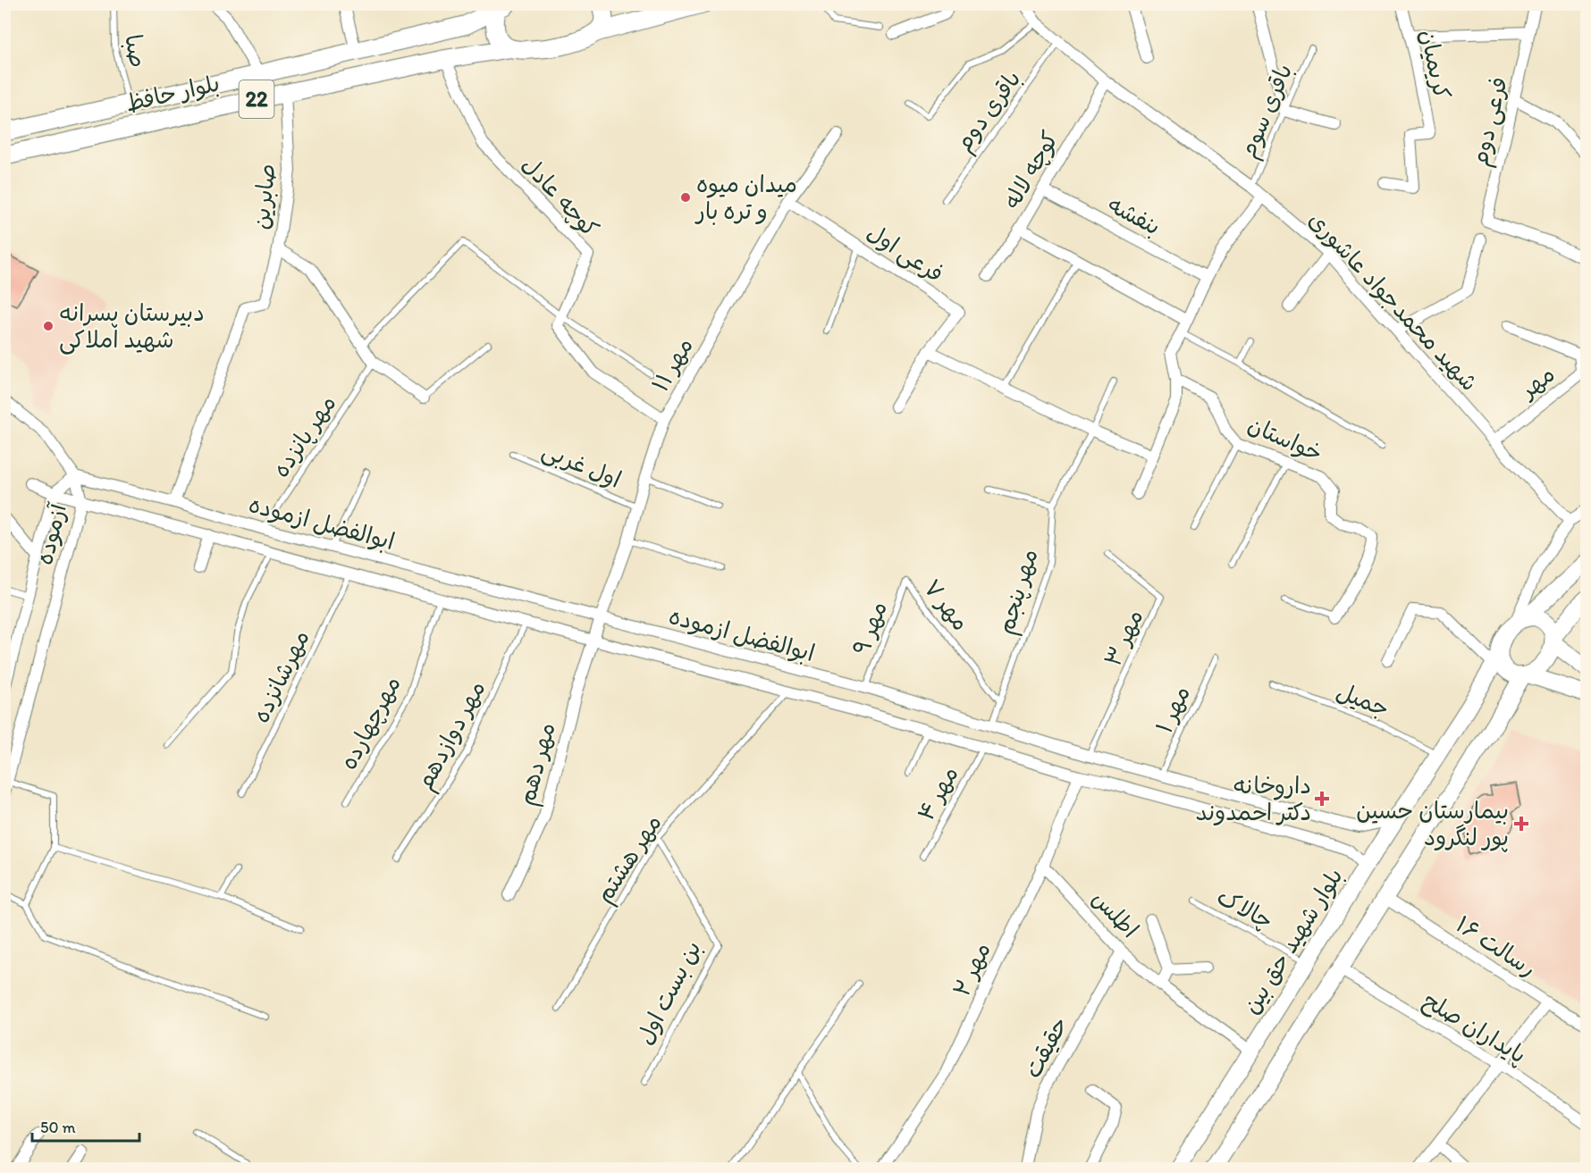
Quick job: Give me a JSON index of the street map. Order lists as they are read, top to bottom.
{
  "streets": {
    "main road": ["بلوار حافظ", "22", "بلوار شهید حق بین"],
    "street": [
      "کریمیان",
      "فرعی دوم",
      "کوچه لاله",
      "صابرین",
      "کوچه عادل",
      "بنفشه",
      "فرعی اول",
      "شهید محمدجواد عاشوری",
      "مهر ۱۱",
      "مهر",
      "خواستان",
      "ابوالفضل ازموده",
      "آزموده",
      "مهر دهم",
      "اطلس",
      "رسالت ۱۶",
      "مهر ۲",
      "پایداران صلح",
      "حقیقت"
    ],
    "lane": [
      "صبا",
      "باقری دوم",
      "باقری سوم",
      "مهر پانزده",
      "اول غربی",
      "مهر پنجم",
      "مهر ۷",
      "مهر ۹",
      "مهر ۳",
      "مهرشانزده",
      "جمیل",
      "مهر ۱",
      "مهرچهارده",
      "مهر دوازدهم",
      "مهر ۴",
      "مهر هشتم",
      "چالاک",
      "بن بست اول"
    ]
  },
  "crossings": [
    ["صبا", "بلوار حافظ"],
    ["بلوار حافظ", "22"],
    ["بلوار حافظ", "صابرین"],
    ["بلوار حافظ", "کوچه عادل"],
    ["باقری دوم", "شهید محمدجواد عاشوری"],
    ["باقری سوم", "شهید محمدجواد عاشوری"],
    ["کوچه لاله", "بنفشه"],
    ["کوچه لاله", "شهید محمدجواد عاشوری"],
    ["صابرین", "ابوالفضل ازموده"],
    ["فرعی اول", "مهر ۱۱"],
    ["شهید محمدجواد عاشوری", "مهر"],
    ["مهر ۱۱", "اول غربی"],
    ["مهر ۱۱", "ابوالفضل ازموده"],
    ["مهر ۱۱", "مهر دهم"],
    ["مهر پانزده", "ابوالفضل ازموده"],
    ["ابوالفضل ازموده", "آزموده"],
    ["ابوالفضل ازموده", "مهر پنجم"],
    ["ابوالفضل ازموده", "مهر ۹"],
    ["ابوالفضل ازموده", "مهر ۳"],
    ["ابوالفضل ازموده", "مهرشانزده"],
    ["ابوالفضل ازموده", "مهر ۱"],
    ["ابوالفضل ازموده", "مهرچهارده"],
    ["ابوالفضل ازموده", "مهر دوازدهم"],
    ["ابوالفضل ازموده", "مهر دهم"],
    ["ابوالفضل ازموده", "مهر ۴"],
    ["ابوالفضل ازموده", "مهر هشتم"],
    ["ابوالفضل ازموده", "بلوار شهید حق بین"],
    ["ابوالفضل ازموده", "مهر ۲"],
    ["مهر پنجم", "مهر ۷"],
    ["مهر ۷", "مهر ۹"],
    ["جمیل", "بلوار شهید حق بین"],
    ["مهر هشتم", "بن بست اول"],
    ["چالاک", "بلوار شهید حق بین"],
    ["اطلس", "بلوار شهید حق بین"],
    ["اطلس", "مهر ۲"],
    ["اطلس", "حقیقت"]
  ],
  "places": {
    "other": ["میدان میوه و تره بار", "دبیرستان پسرانه شهید املاکی"],
    "health": ["داروخانه دکتر احمدوند", "بیمارستان حسین پور لنگرود"]
  },
  "scale_bar": "50 m"
}
